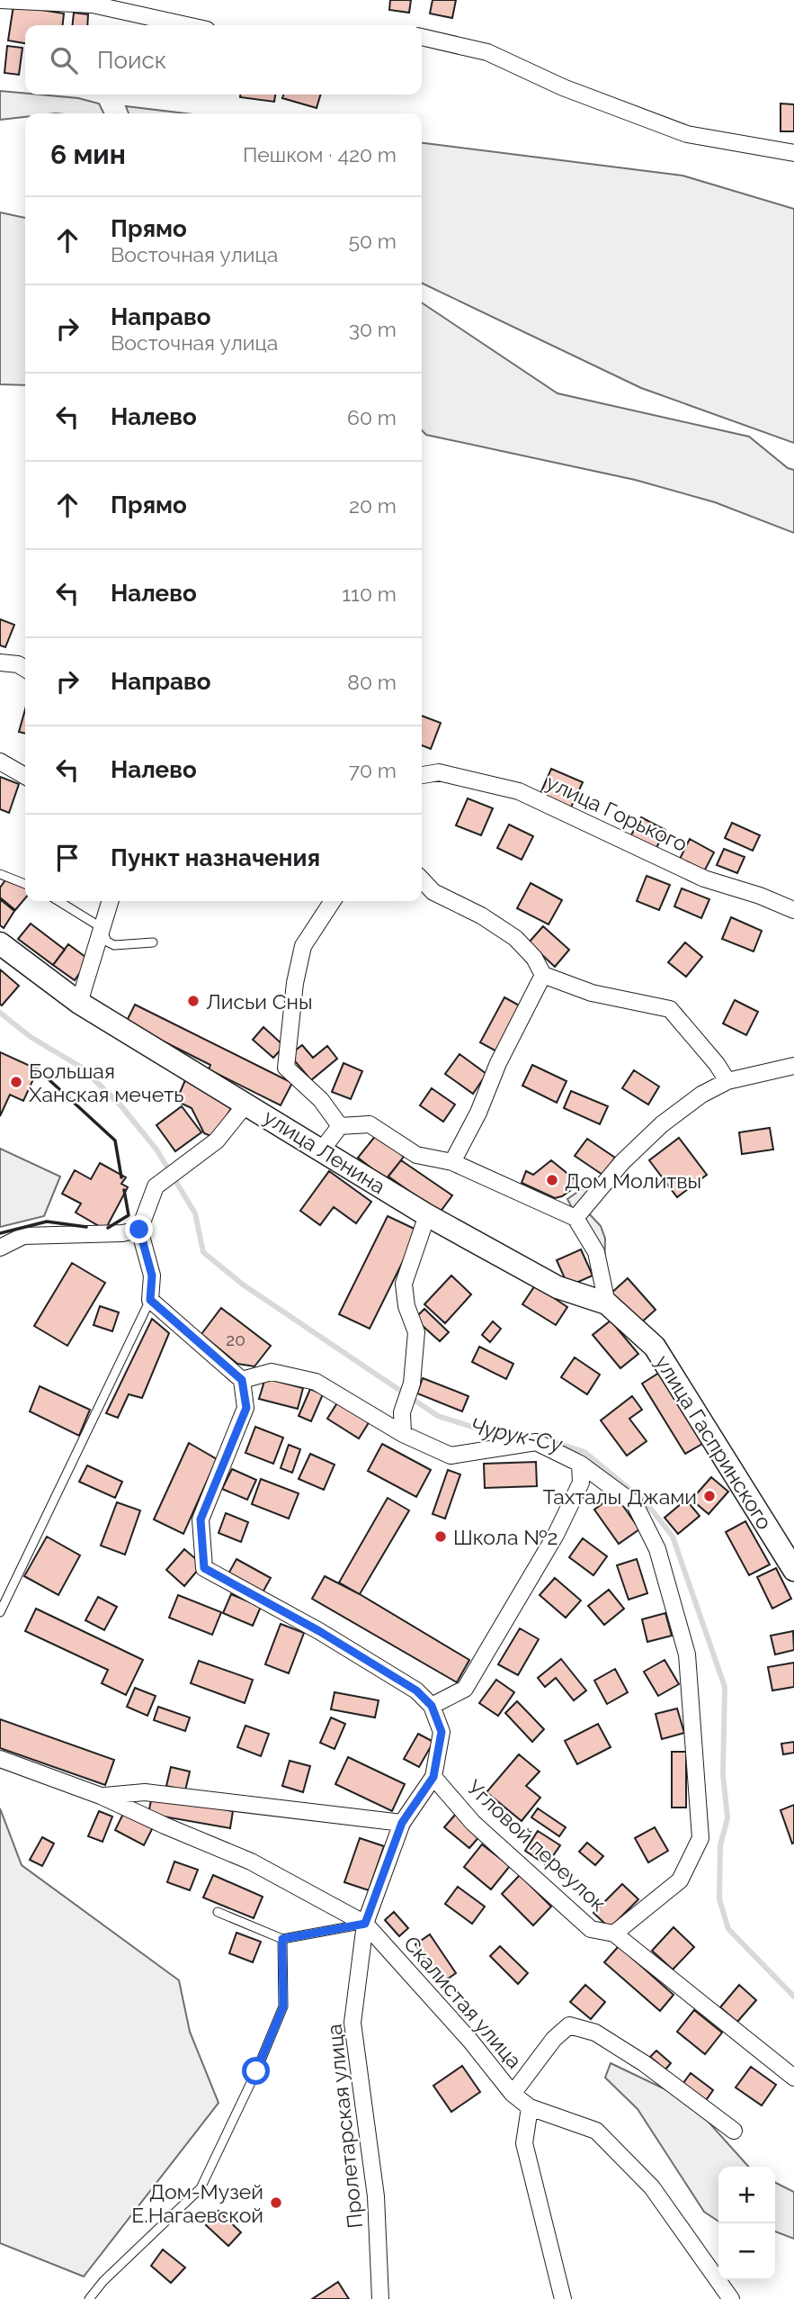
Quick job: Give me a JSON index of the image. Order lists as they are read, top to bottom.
{
  "streets": {
    "main road": ["улица Ленина", "улица Гаспринского"],
    "street": [
      "улица Горького",
      "Угловой переулок",
      "Скалистая улица",
      "Пролетарская улица"
    ]
  },
  "crossings": [
    ["улица Ленина", "улица Гаспринского"],
    ["Угловой переулок", "Пролетарская улица"],
    ["Скалистая улица", "Пролетарская улица"]
  ],
  "water": ["Чурук-Су"],
  "places": [
    "Лисьи Сны",
    "Большая Ханская мечеть",
    "Дом Молитвы",
    "Тахталы Джами",
    "Школа №2",
    "Дом-Музей Е.Нагаевской"
  ],
  "house_numbers": ["20"],
  "page": {
    "search": "Поиск",
    "heading": ["6 мин", "Пешком · 420 m"],
    "list": [
      ["Прямо", "Восточная улица", "50 m"],
      ["Направо", "Восточная улица", "30 m"],
      ["Налево", "60 m"],
      ["Прямо", "20 m"],
      ["Налево", "110 m"],
      ["Направо", "80 m"],
      ["Налево", "70 m"],
      "Пункт назначения"
    ],
    "map_buttons": ["+", "−"]
  }
}
